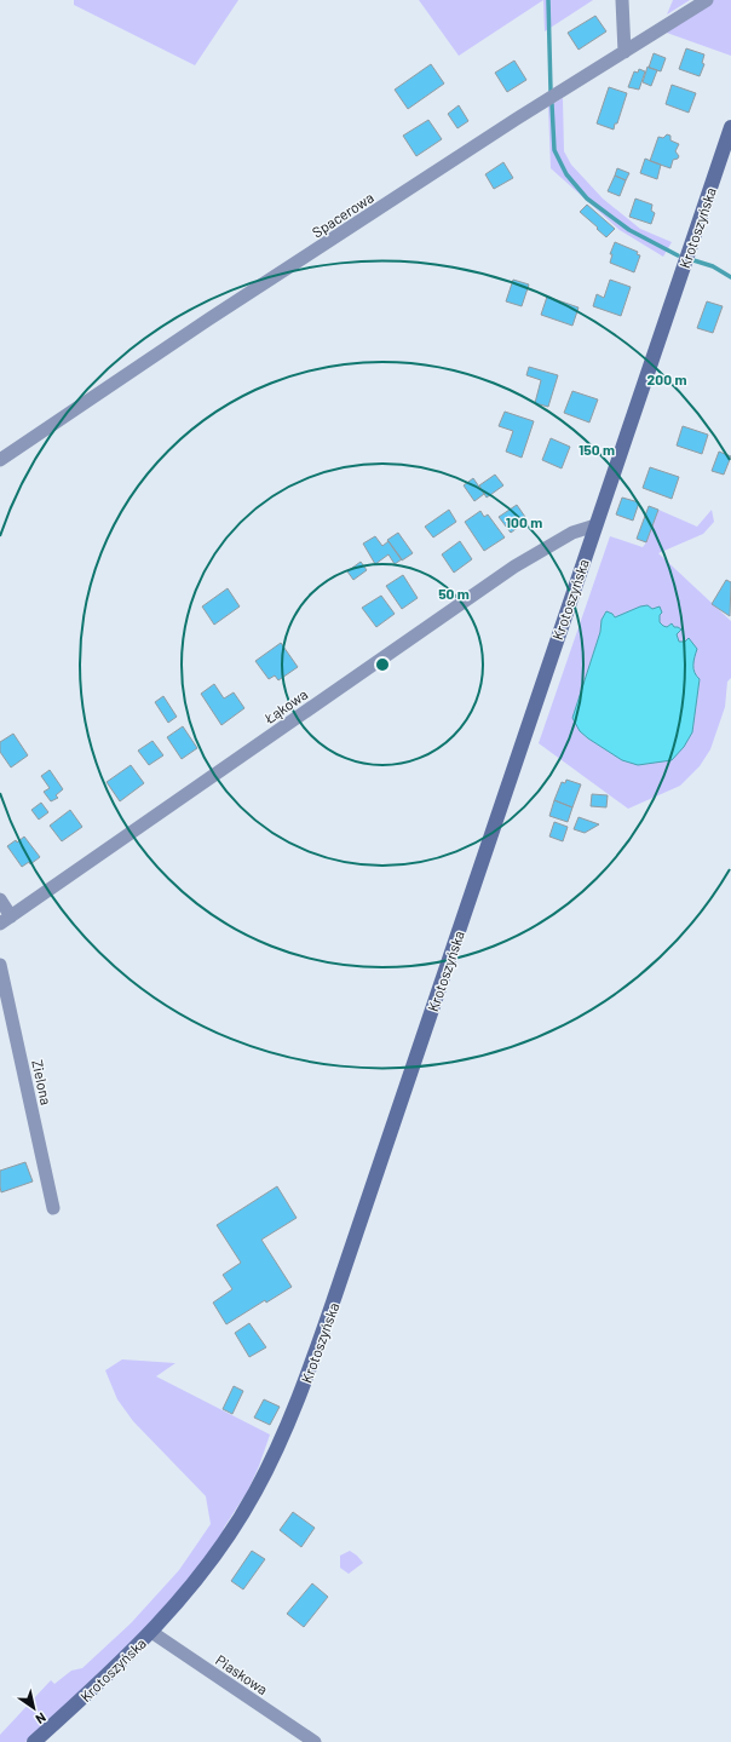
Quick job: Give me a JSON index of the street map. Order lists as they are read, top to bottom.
{
  "streets": {
    "street": [
      "Spacerowa",
      "Krotoszyńska",
      "Łąkowa",
      "Zielona",
      "Piaskowa"
    ]
  },
  "crossings": [
    ["Krotoszyńska", "Łąkowa"],
    ["Krotoszyńska", "Piaskowa"]
  ],
  "north": "bottom right",
  "rings": [
    "200 m",
    "150 m",
    "100 m",
    "50 m"
  ]
}
